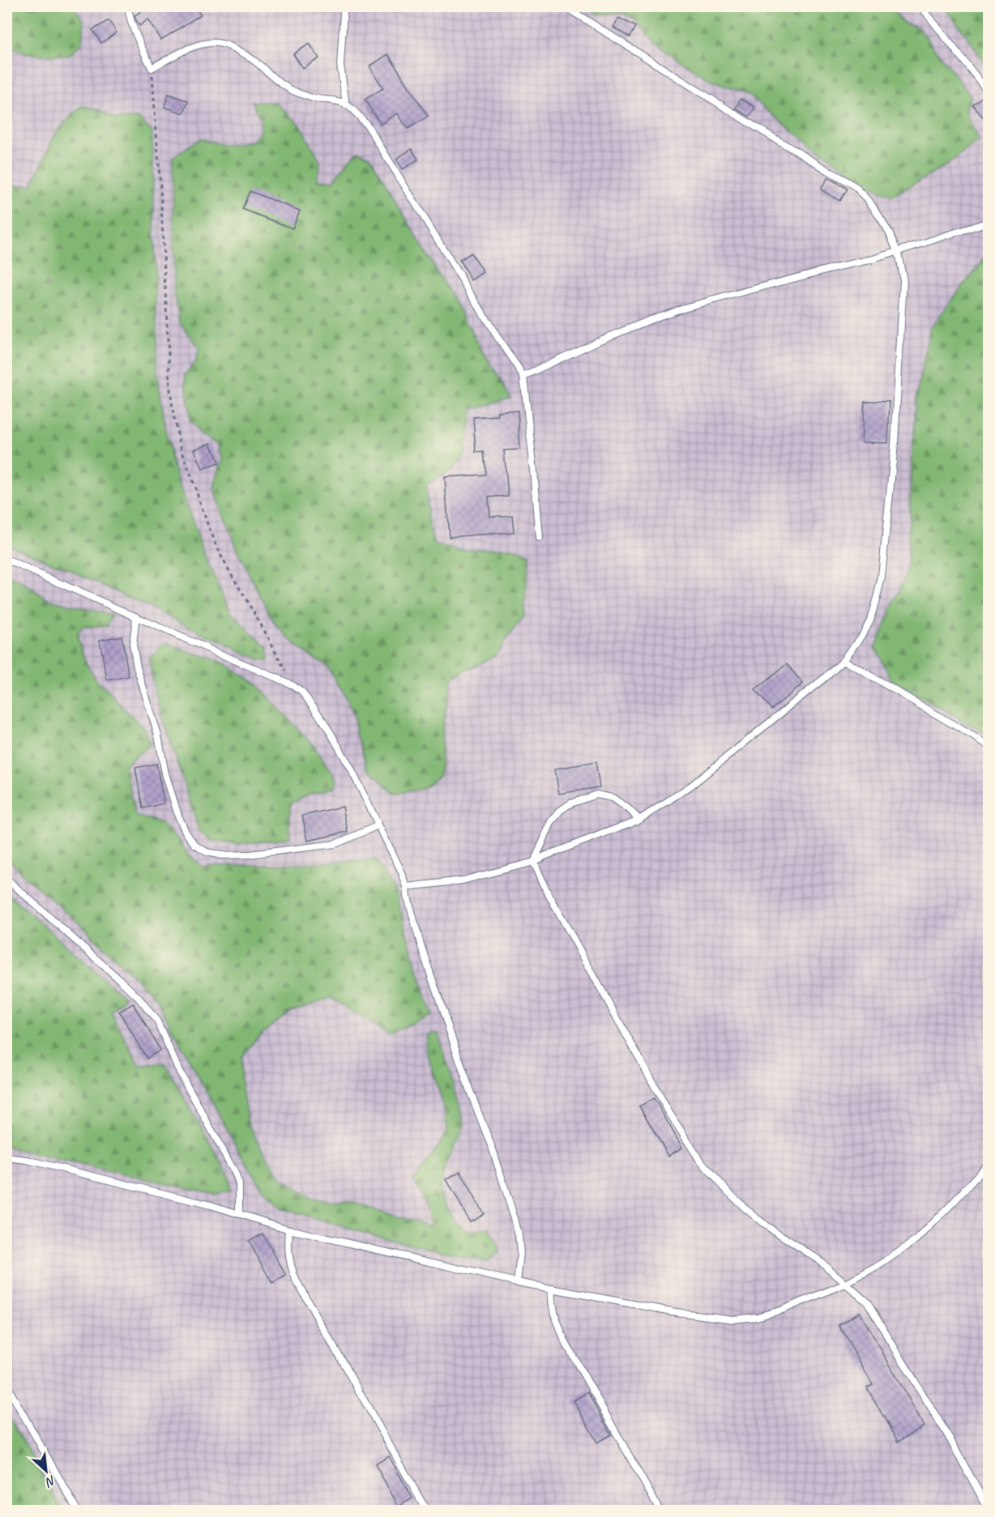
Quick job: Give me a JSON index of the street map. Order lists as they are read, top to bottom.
{
  "north": "bottom right"
}
